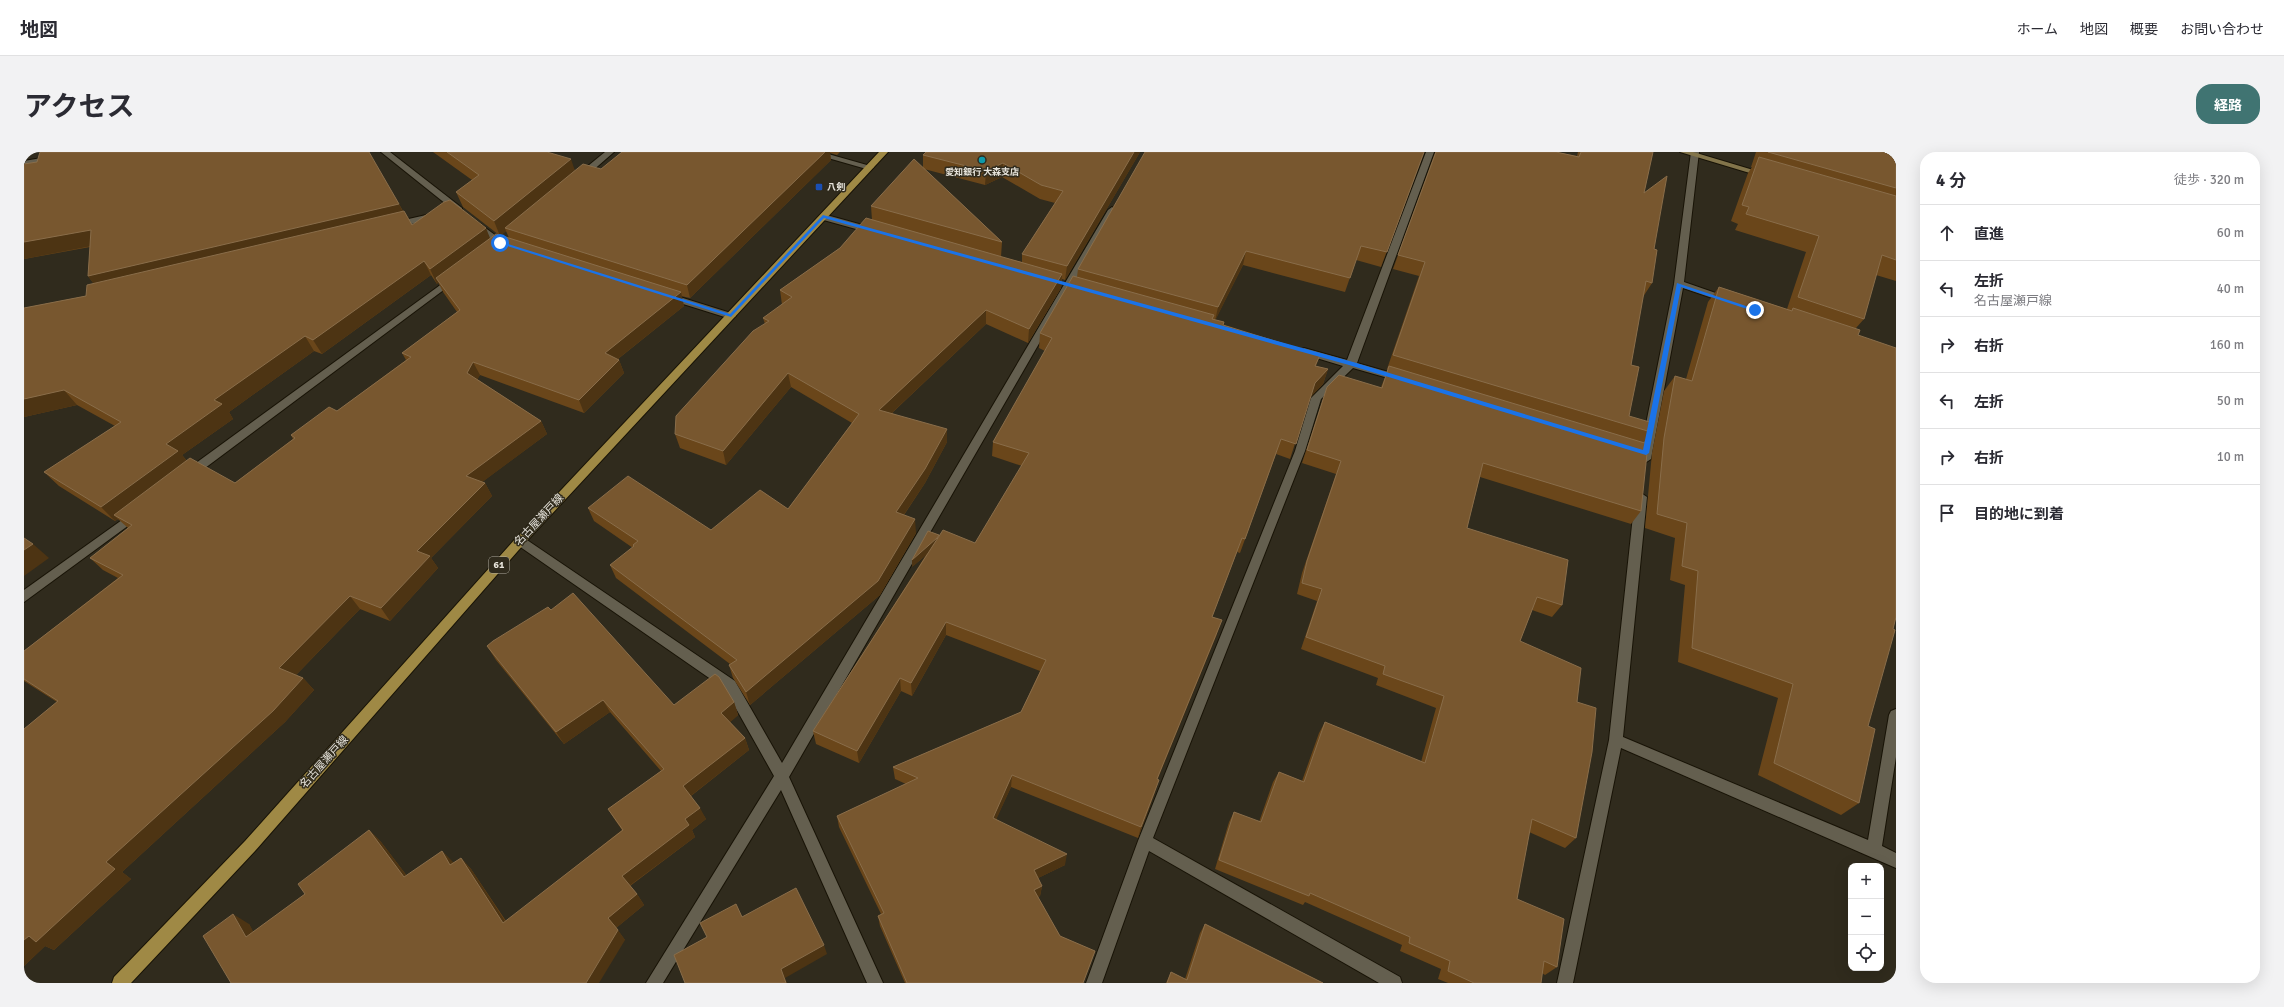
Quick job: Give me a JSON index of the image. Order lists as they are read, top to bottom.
{
  "streets": {
    "main road": ["名古屋瀬戸線", "61"]
  },
  "places": {
    "other": ["愛知銀行 大森支店"],
    "transit": ["八剣"]
  },
  "page": {
    "header": "地図",
    "nav": [
      "ホーム",
      "地図",
      "概要",
      "お問い合わせ"
    ],
    "title": "アクセス",
    "buttons": "経路",
    "heading": ["4 分", "徒歩 · 320 m"],
    "list": [
      ["直進", "60 m"],
      ["左折", "名古屋瀬戸線", "40 m"],
      ["右折", "160 m"],
      ["左折", "50 m"],
      ["右折", "10 m"],
      "目的地に到着"
    ],
    "map_buttons": ["+", "−"]
  }
}
